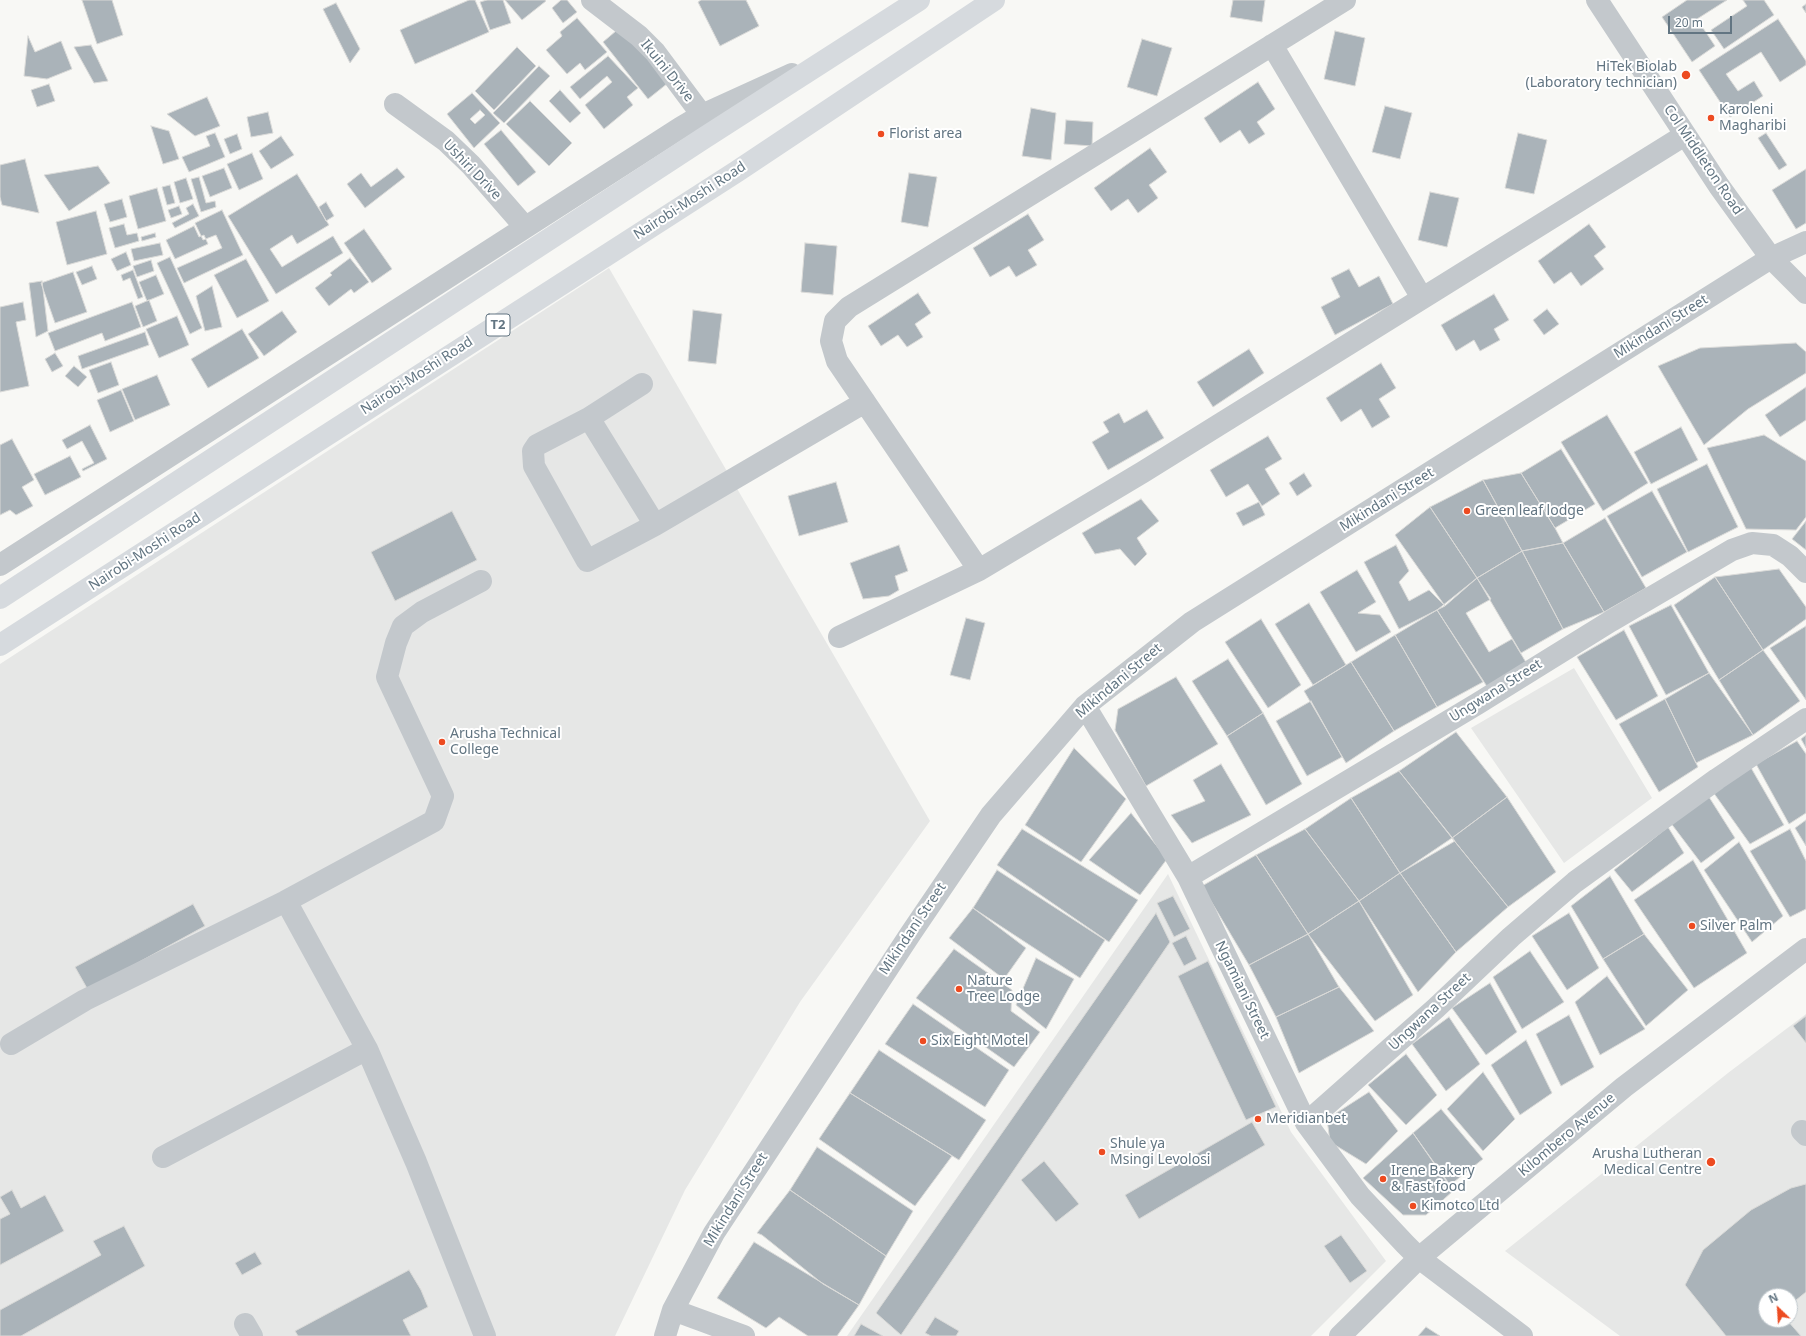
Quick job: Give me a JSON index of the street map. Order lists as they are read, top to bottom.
{
  "streets": {
    "highway": ["Nairobi-Moshi Road", "T2"],
    "street": [
      "Ikuini Drive",
      "Col Middleton Road",
      "Ushiri Drive",
      "Mikindani Street",
      "Ungwana Street",
      "Ngamiani Street",
      "Kilombero Avenue"
    ]
  },
  "crossings": [
    ["Col Middleton Road", "Mikindani Street"],
    ["Mikindani Street", "Ngamiani Street"],
    ["Ungwana Street", "Ngamiani Street"],
    ["Ngamiani Street", "Kilombero Avenue"]
  ],
  "places": [
    "HiTek Biolab (Laboratory technician)",
    "Karoleni Magharibi",
    "Florist area",
    "Green leaf lodge",
    "Arusha Technical College",
    "Silver Palm",
    "Nature Tree Lodge",
    "Six Eight Motel",
    "Meridianbet",
    "Shule ya Msingi Levolosi",
    "Arusha Lutheran Medical Centre",
    "Irene Bakery & Fast food",
    "Kimotco Ltd"
  ],
  "scale_bar": "20 m",
  "north": "top left"
}
